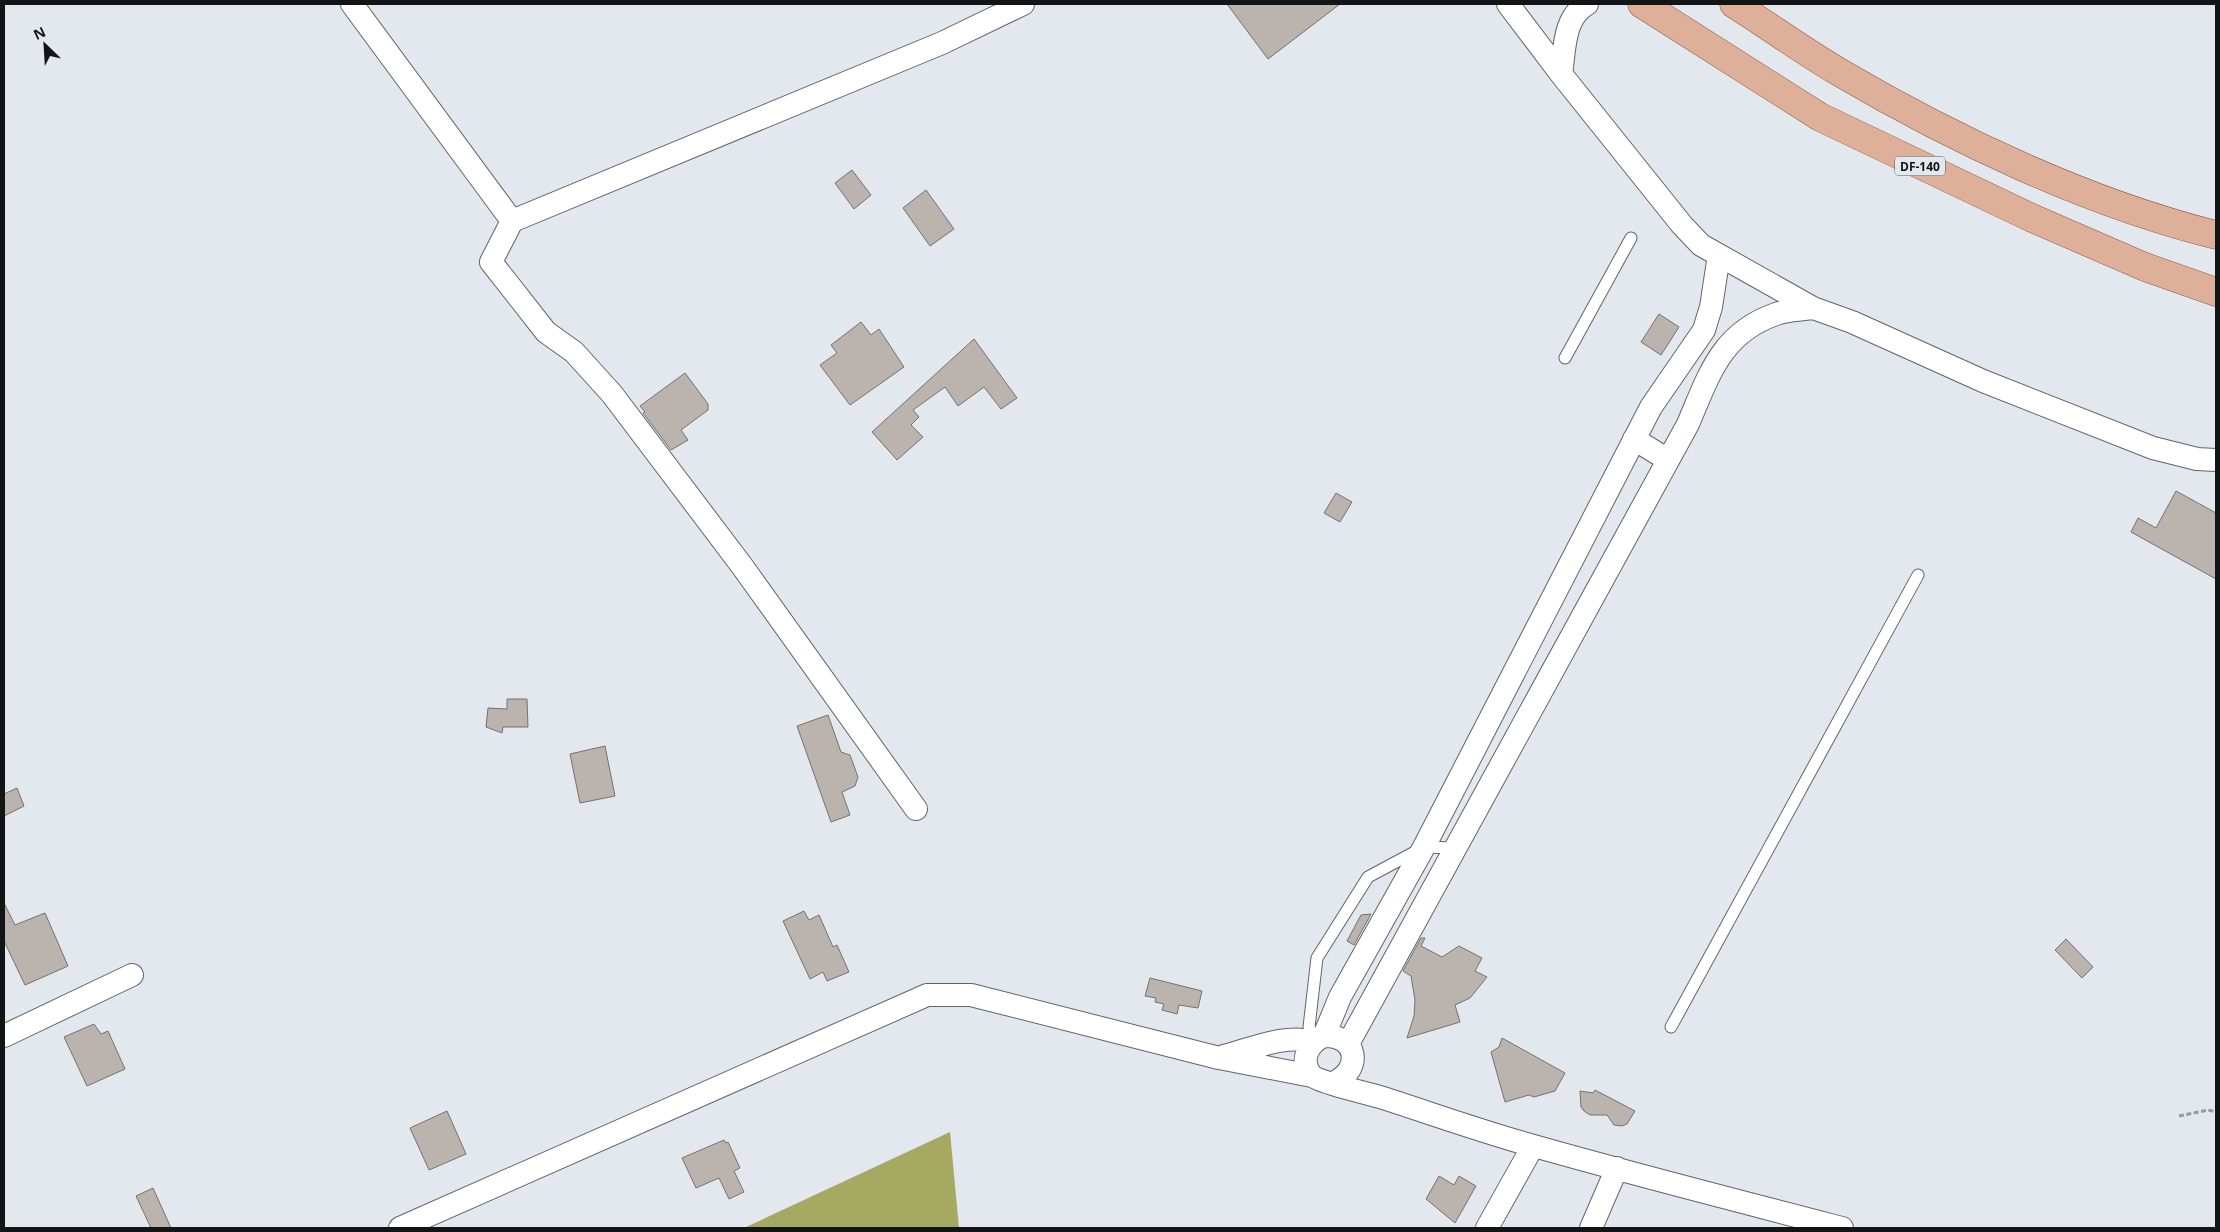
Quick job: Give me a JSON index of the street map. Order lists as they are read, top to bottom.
{
  "streets": {
    "main road": ["DF-140"]
  },
  "north": "top left"
}
